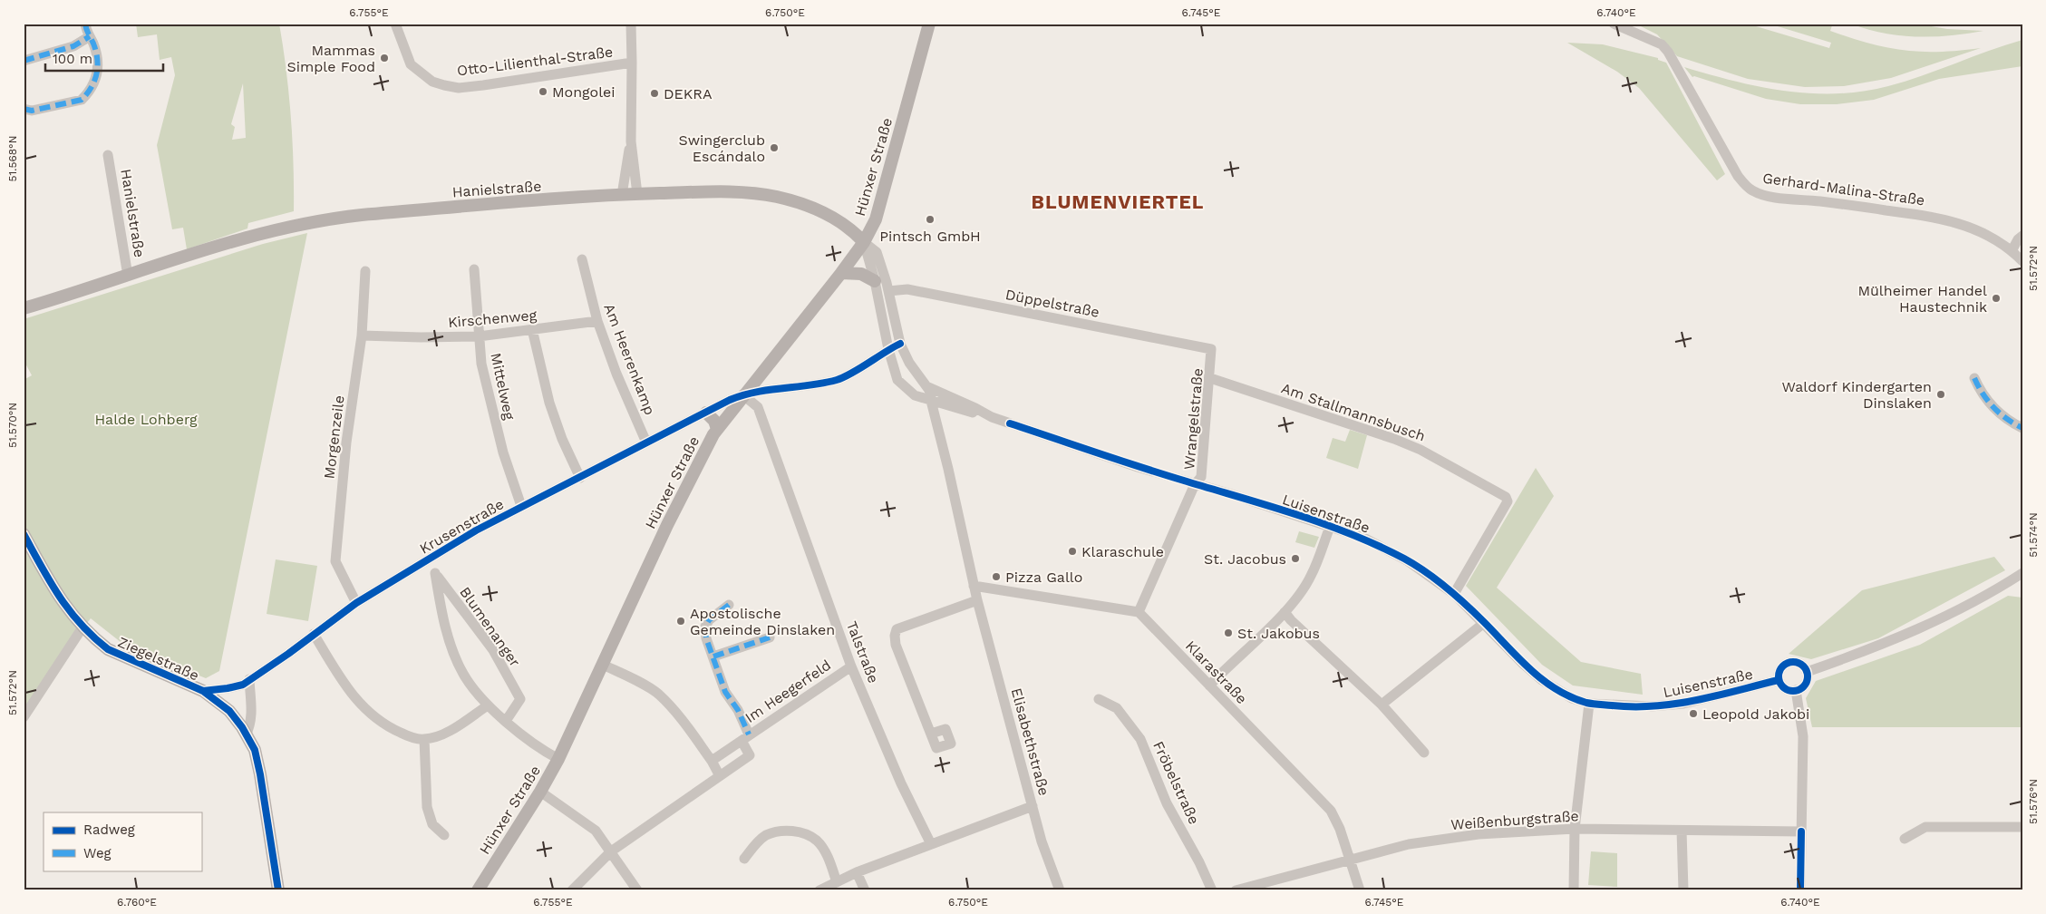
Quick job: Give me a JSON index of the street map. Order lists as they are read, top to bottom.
{
  "streets": {
    "main road": ["Hünxer Straße", "Hanielstraße", "Ziegelstraße"],
    "street": [
      "Otto-Lilienthal-Straße",
      "Gerhard-Malina-Straße",
      "Düppelstraße",
      "Kirschenweg",
      "Am Heerenkamp",
      "Mittelweg",
      "Am Stallmannsbusch",
      "Wrangelstraße",
      "Morgenzeile",
      "Luisenstraße",
      "Krusenstraße",
      "Blumenanger",
      "Talstraße",
      "Klarastraße",
      "Im Heegerfeld",
      "Elisabethstraße",
      "Fröbelstraße",
      "Weißenburgstraße"
    ]
  },
  "crossings": [
    ["Otto-Lilienthal-Straße", "Hanielstraße"],
    ["Hünxer Straße", "Hanielstraße"],
    ["Hünxer Straße", "Luisenstraße"],
    ["Hünxer Straße", "Krusenstraße"],
    ["Hünxer Straße", "Blumenanger"],
    ["Hünxer Straße", "Talstraße"],
    ["Hanielstraße", "Luisenstraße"],
    ["Düppelstraße", "Wrangelstraße"],
    ["Düppelstraße", "Luisenstraße"],
    ["Kirschenweg", "Am Heerenkamp"],
    ["Kirschenweg", "Mittelweg"],
    ["Kirschenweg", "Morgenzeile"],
    ["Am Heerenkamp", "Krusenstraße"],
    ["Mittelweg", "Krusenstraße"],
    ["Am Stallmannsbusch", "Wrangelstraße"],
    ["Am Stallmannsbusch", "Luisenstraße"],
    ["Wrangelstraße", "Luisenstraße"],
    ["Wrangelstraße", "Klarastraße"],
    ["Morgenzeile", "Krusenstraße"],
    ["Luisenstraße", "Elisabethstraße"],
    ["Krusenstraße", "Blumenanger"],
    ["Krusenstraße", "Talstraße"],
    ["Krusenstraße", "Ziegelstraße"],
    ["Talstraße", "Im Heegerfeld"],
    ["Klarastraße", "Weißenburgstraße"]
  ],
  "districts": ["BLUMENVIERTEL"],
  "parks": ["Halde Lohberg"],
  "places": [
    "Mammas Simple Food",
    "Mongolei",
    "DEKRA",
    "Swingerclub Escándalo",
    "Pintsch GmbH",
    "Mülheimer Handel Haustechnik",
    "Waldorf Kindergarten Dinslaken",
    "Klaraschule",
    "St. Jacobus",
    "Pizza Gallo",
    "Apostolische Gemeinde Dinslaken",
    "St. Jakobus",
    "Leopold Jakobi"
  ],
  "legend": ["Radweg", "Weg"],
  "scale_bar": "100 m",
  "coordinates": [
    "6.755°E",
    "6.750°E",
    "6.745°E",
    "6.740°E",
    "51.568°N",
    "51.572°N",
    "51.570°N",
    "51.574°N",
    "51.576°N",
    "6.760°E"
  ]
}
